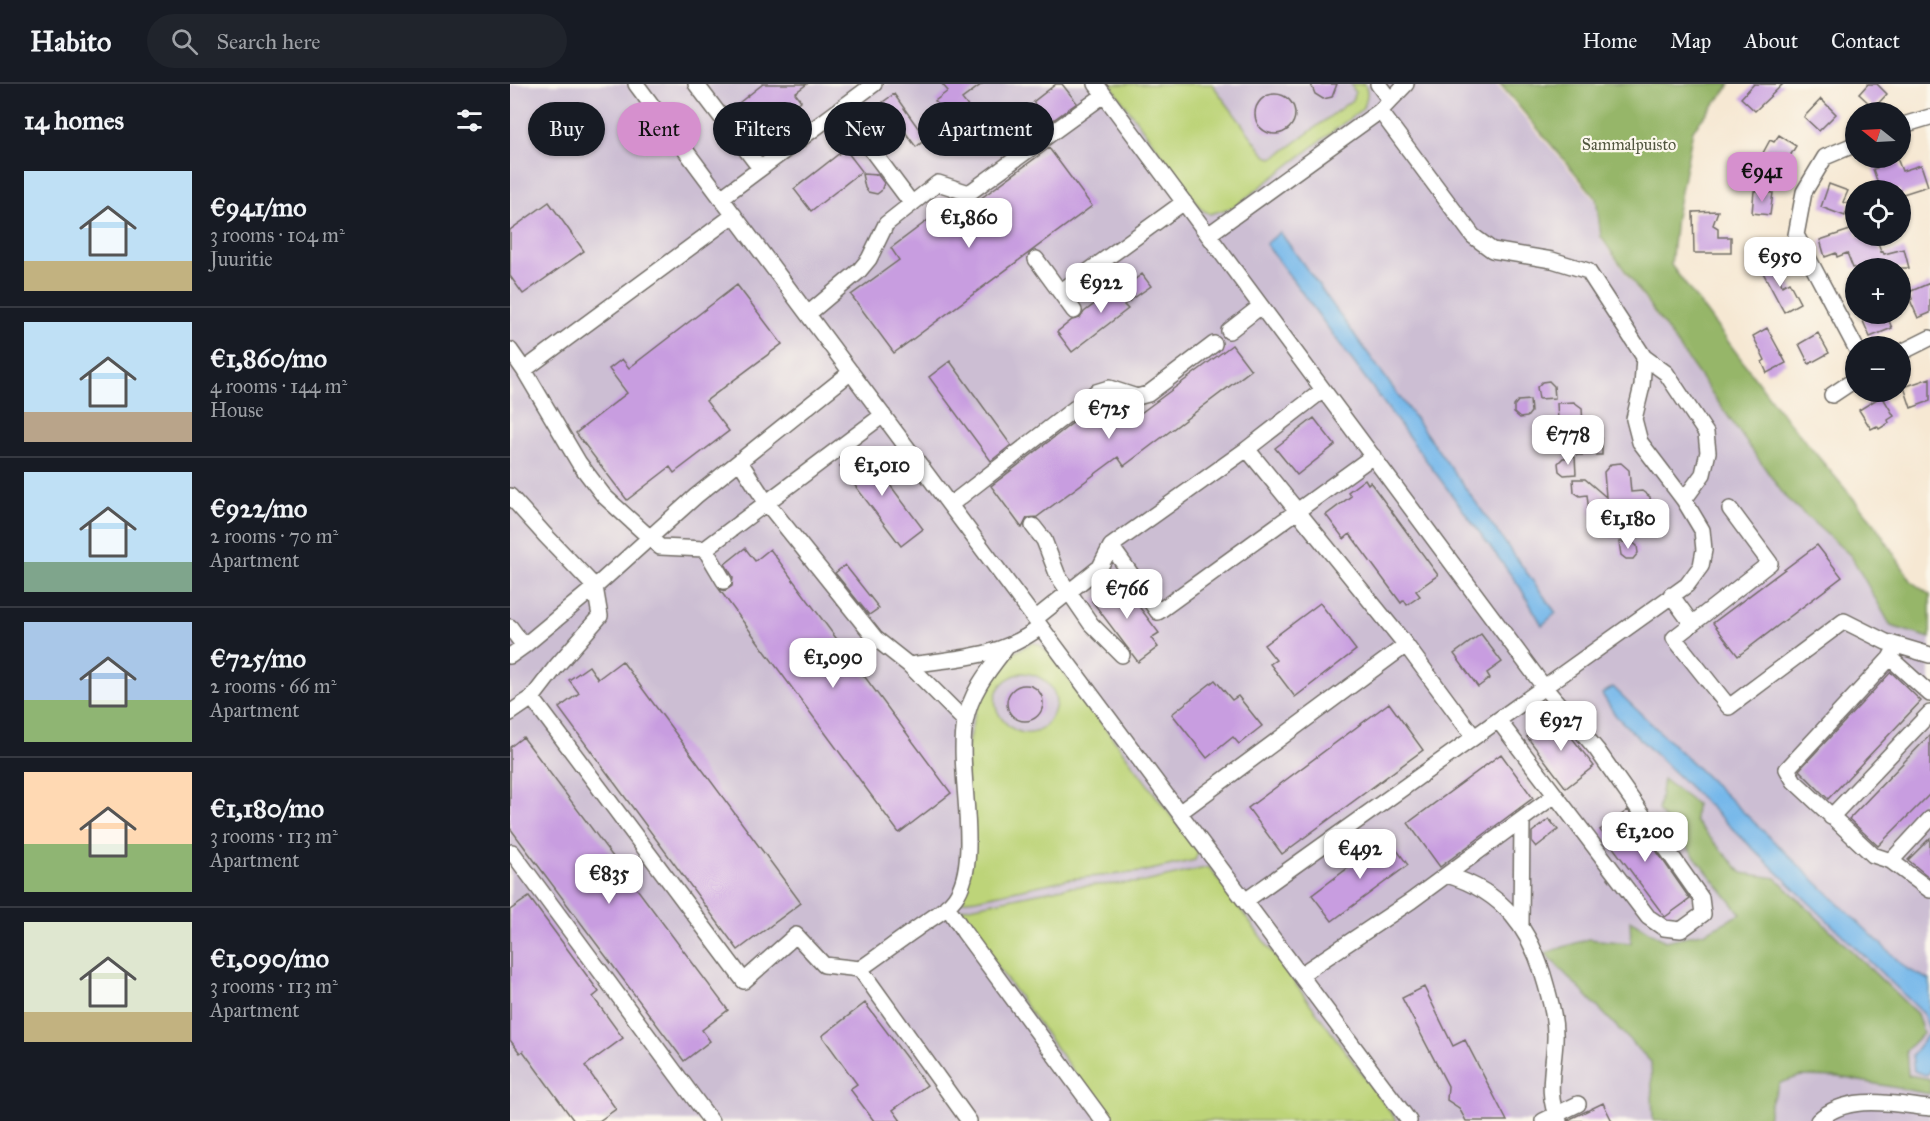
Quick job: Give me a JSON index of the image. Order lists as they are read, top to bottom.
{
  "parks": ["Sammalpuisto"],
  "north": "left",
  "page": {
    "header": "Habito",
    "search": "Search here",
    "nav": [
      "Home",
      "Map",
      "About",
      "Contact"
    ],
    "heading": "14 homes",
    "map_buttons": ["+", "−"],
    "chip": [
      "Buy",
      "Rent",
      "Filters",
      "New",
      "Apartment"
    ],
    "price": [
      "€941",
      "€1,860",
      "€950",
      "€922",
      "€725",
      "€778",
      "€1,010",
      "€1,180",
      "€766",
      "€1,090",
      "€927",
      "€1,200",
      "€492",
      "€835"
    ],
    "list": [
      {
        "name": "€941/mo",
        "note": "3 rooms · 104 m² · Juuritie"
      },
      {
        "name": "€1,860/mo",
        "note": "4 rooms · 144 m² · House"
      },
      {
        "name": "€922/mo",
        "note": "2 rooms · 70 m² · Apartment"
      },
      {
        "name": "€725/mo",
        "note": "2 rooms · 66 m² · Apartment"
      },
      {
        "name": "€1,180/mo",
        "note": "3 rooms · 113 m² · Apartment"
      },
      {
        "name": "€1,090/mo",
        "note": "3 rooms · 113 m² · Apartment"
      }
    ]
  }
}
